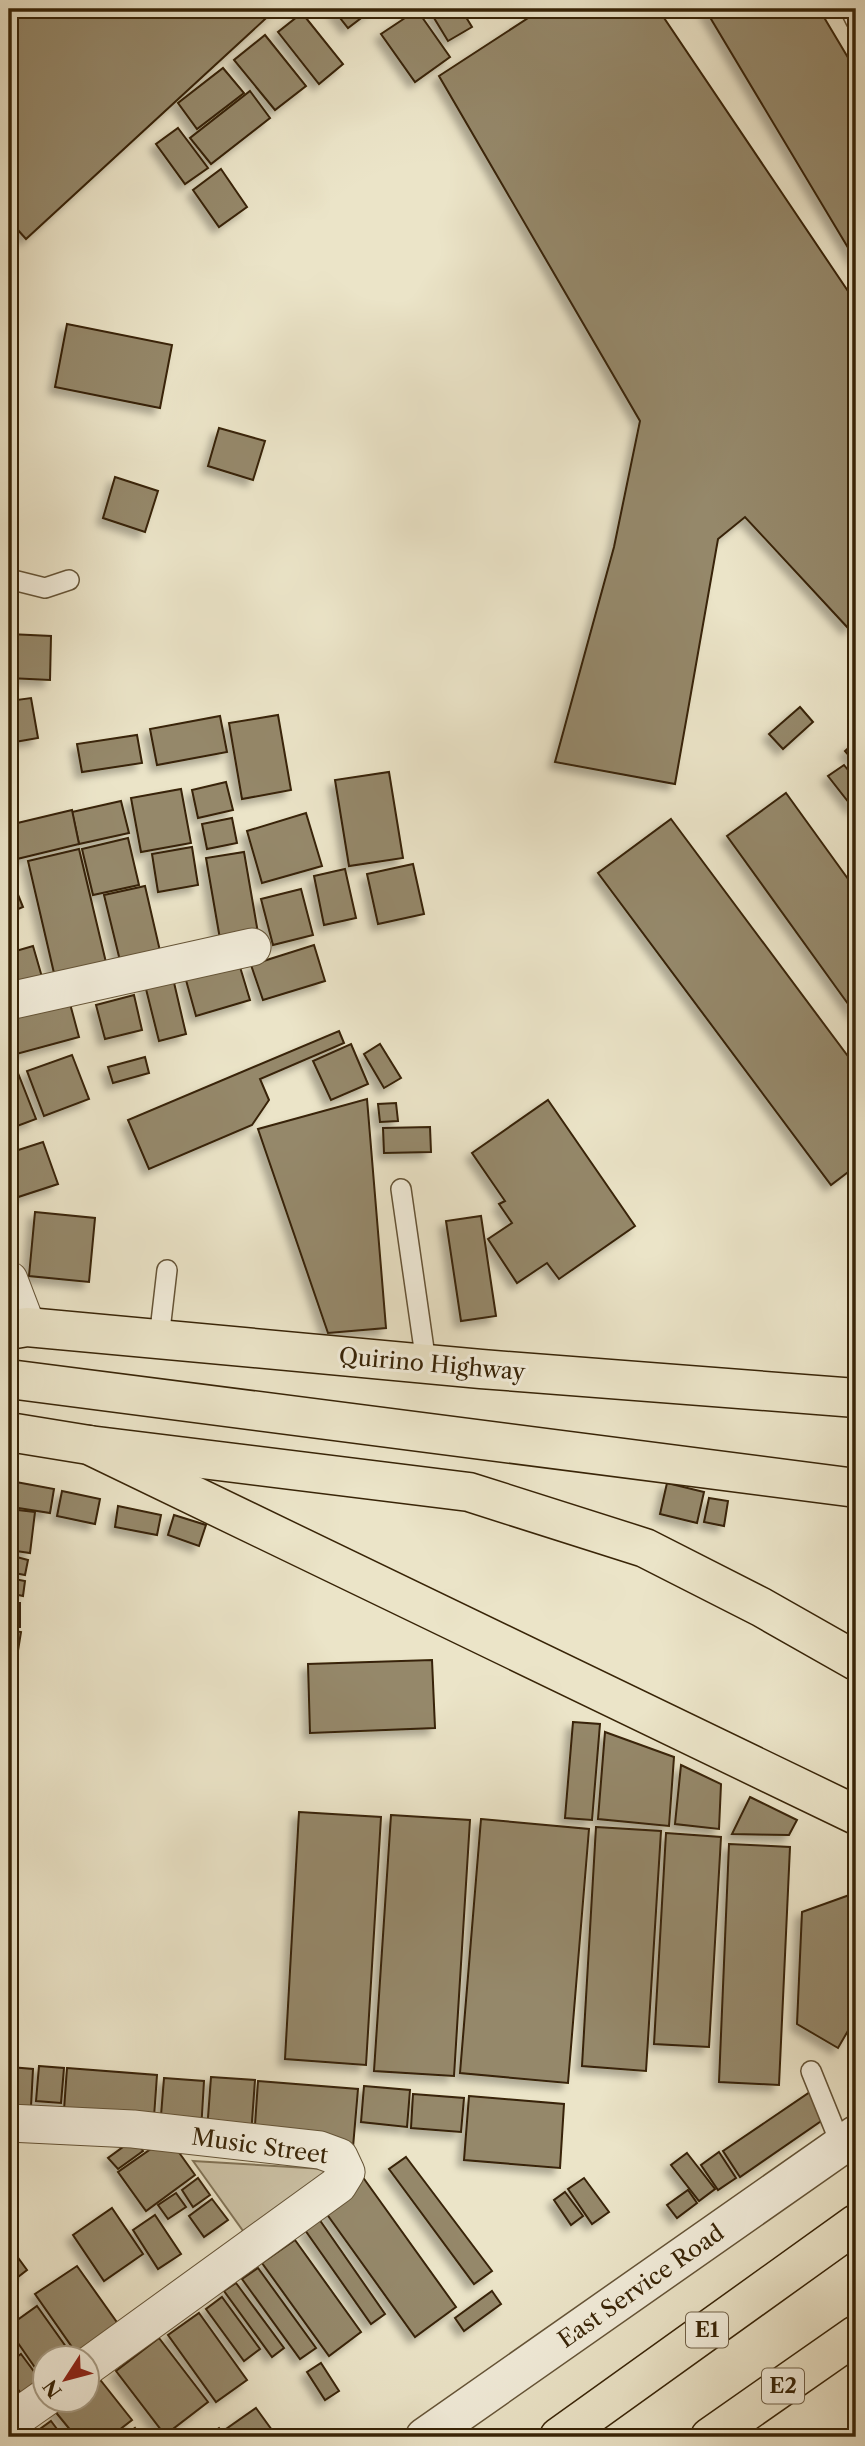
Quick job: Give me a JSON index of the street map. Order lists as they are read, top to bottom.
{
  "streets": {
    "main road": ["Quirino Highway", "E1", "E2"],
    "street": ["Music Street", "East Service Road"]
  },
  "north": "bottom left"
}
